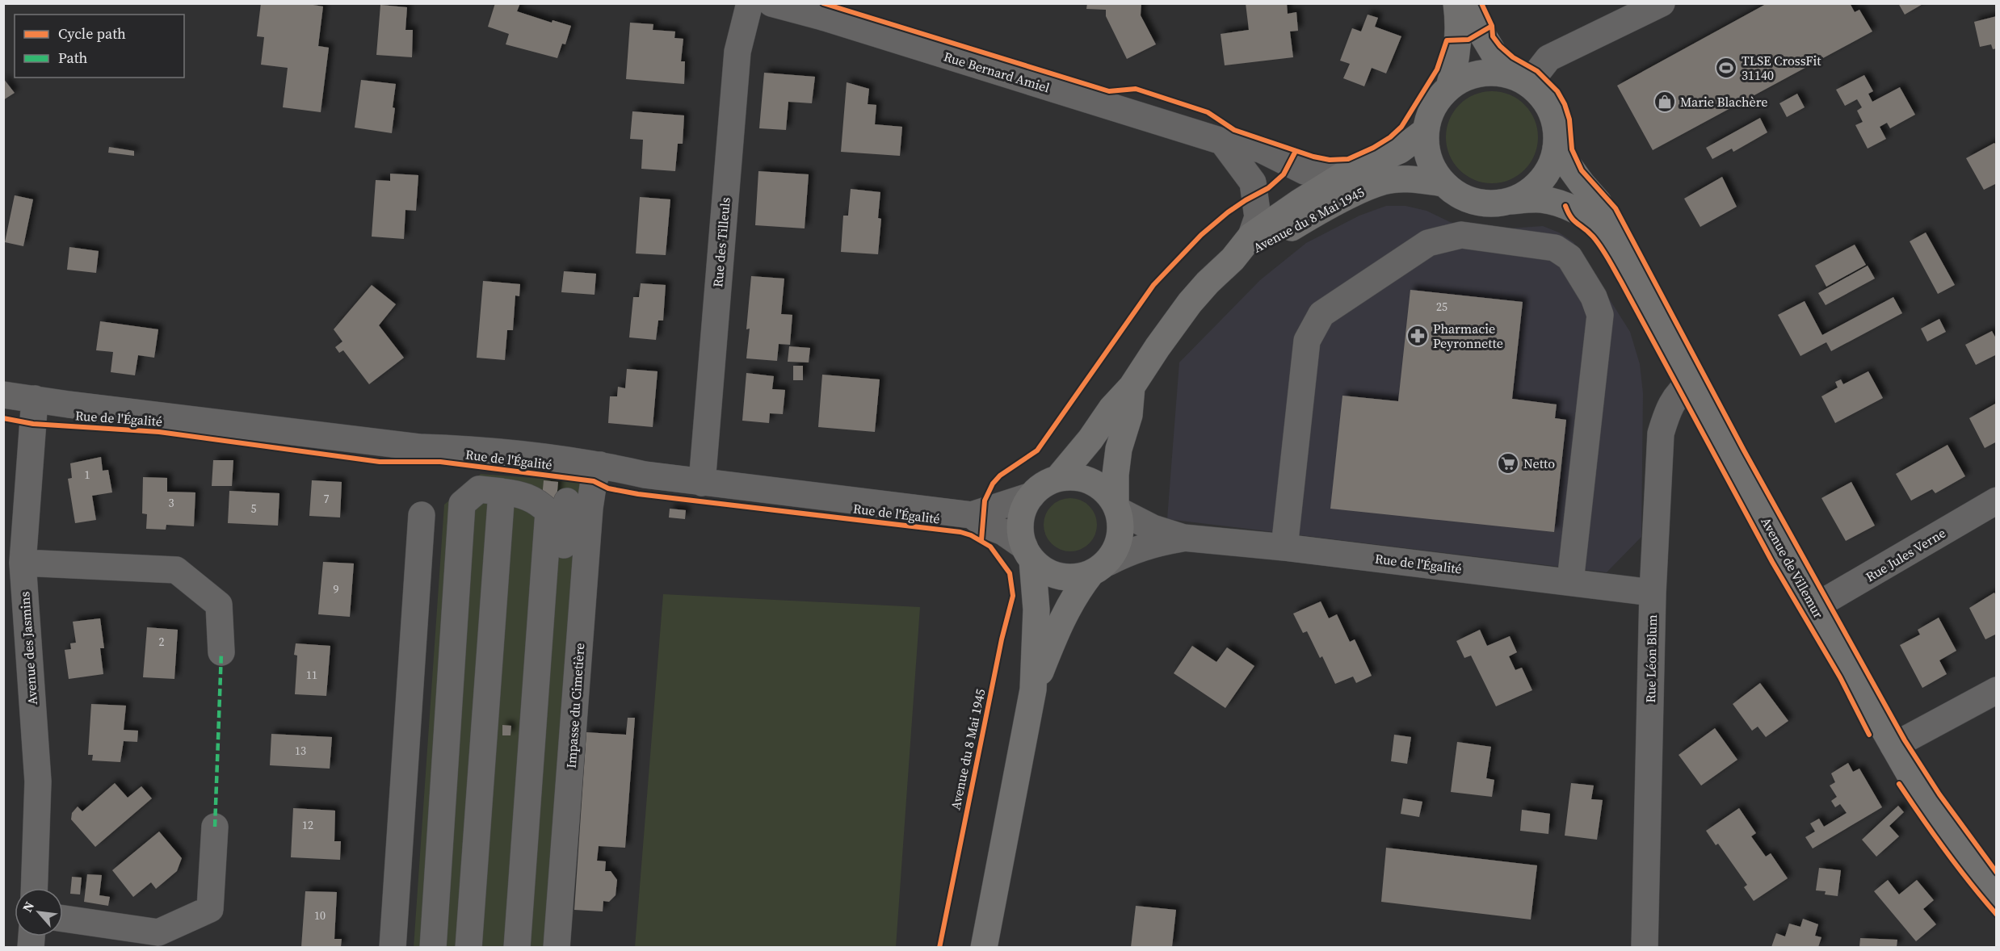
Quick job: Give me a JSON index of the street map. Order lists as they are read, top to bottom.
{
  "streets": {
    "main road": ["Avenue du 8 Mai 1945", "Avenue de Villemur"],
    "street": [
      "Rue Bernard Amiel",
      "Rue des Tilleuls",
      "Rue de l'Égalité",
      "Rue Jules Verne",
      "Avenue des Jasmins",
      "Rue Léon Blum",
      "Impasse du Cimetière"
    ]
  },
  "crossings": [
    ["Rue Bernard Amiel", "Avenue du 8 Mai 1945"],
    ["Avenue du 8 Mai 1945", "Rue de l'Égalité"],
    ["Avenue du 8 Mai 1945", "Avenue de Villemur"],
    ["Rue des Tilleuls", "Rue de l'Égalité"],
    ["Rue de l'Égalité", "Avenue des Jasmins"],
    ["Rue de l'Égalité", "Rue Léon Blum"],
    ["Rue de l'Égalité", "Impasse du Cimetière"],
    ["Rue Jules Verne", "Avenue de Villemur"],
    ["Avenue de Villemur", "Rue Léon Blum"]
  ],
  "places": {
    "sports": ["TLSE CrossFit 31140"],
    "shop": ["Marie Blachère"],
    "pharmacy": ["Pharmacie Peyronnette"],
    "supermarket": ["Netto"]
  },
  "house_numbers": [
    "25",
    "1",
    "7",
    "3",
    "5",
    "9",
    "2",
    "11",
    "13",
    "12",
    "10"
  ],
  "legend": ["Cycle path", "Path"],
  "north": "top left"
}
